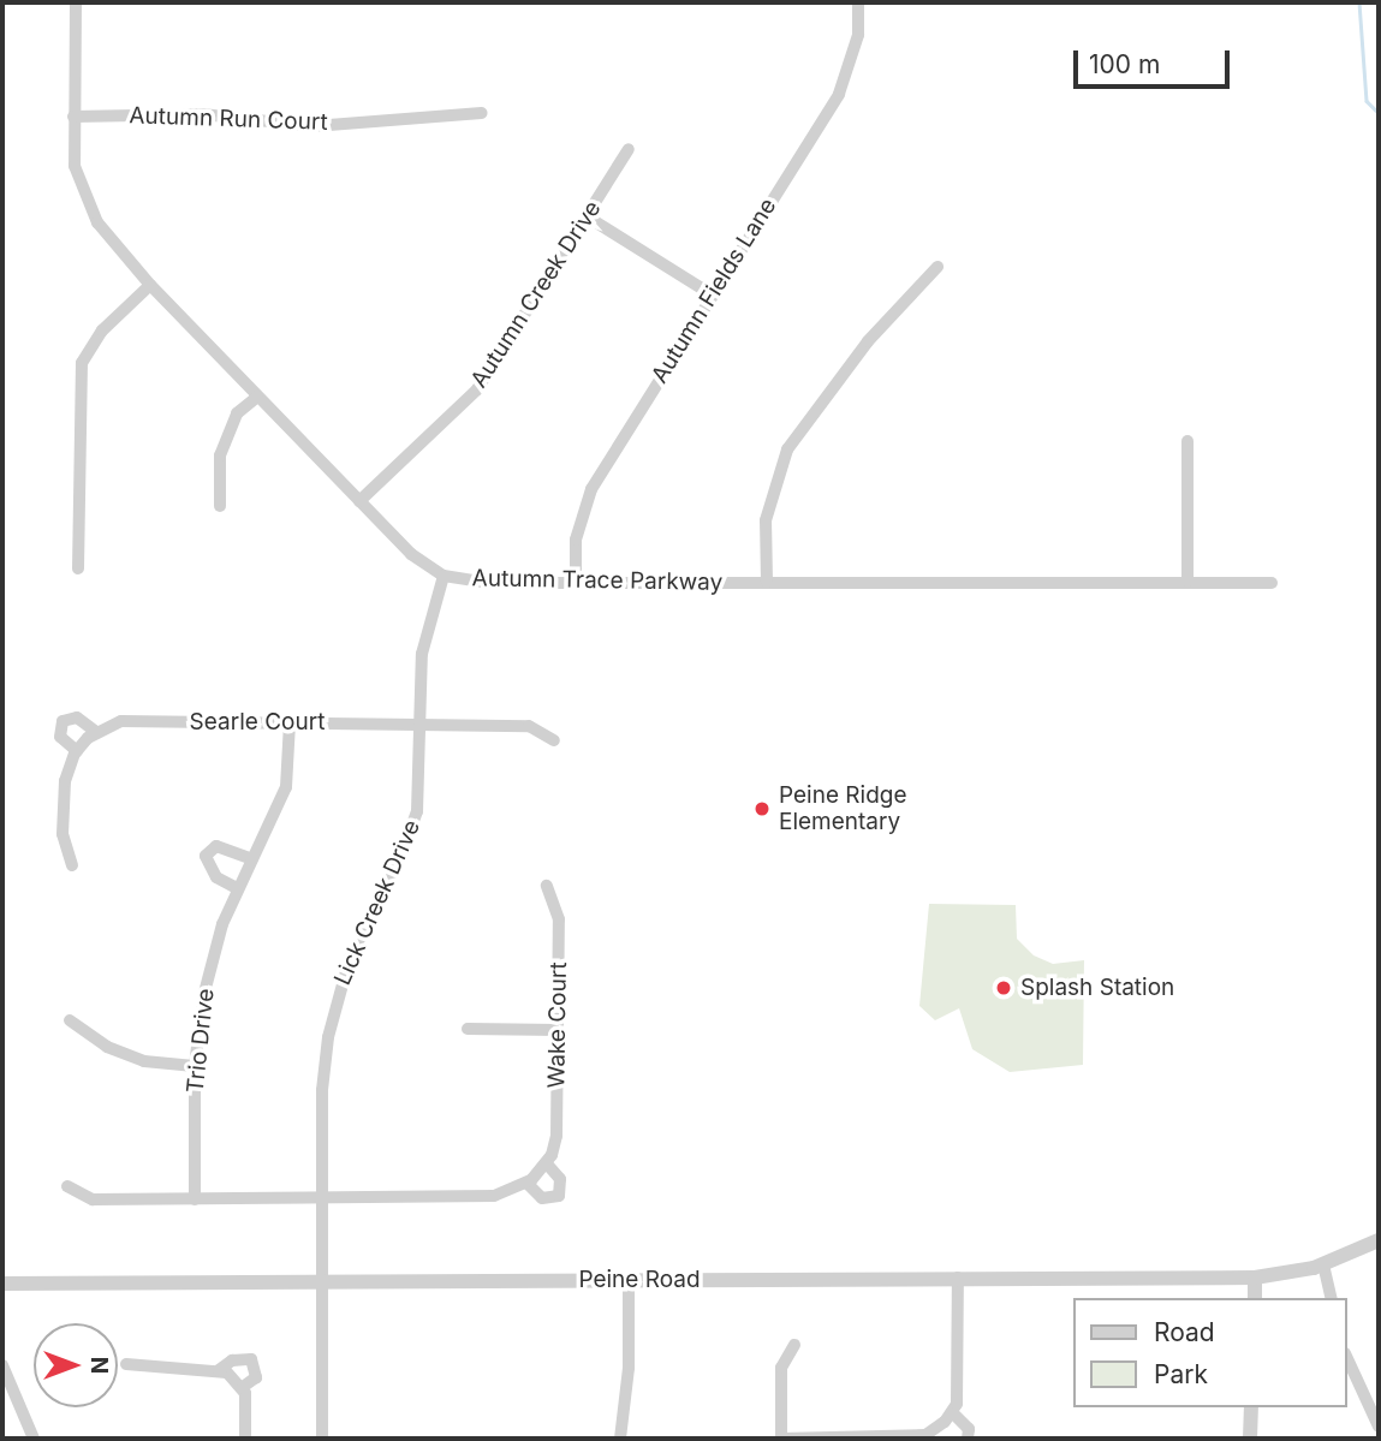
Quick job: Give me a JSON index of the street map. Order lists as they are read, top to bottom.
{
  "streets": {
    "street": [
      "Autumn Run Court",
      "Autumn Fields Lane",
      "Autumn Creek Drive",
      "Autumn Trace Parkway",
      "Searle Court",
      "Lick Creek Drive",
      "Wake Court",
      "Trio Drive",
      "Peine Road"
    ]
  },
  "crossings": [
    ["Autumn Run Court", "Autumn Trace Parkway"],
    ["Autumn Fields Lane", "Autumn Trace Parkway"],
    ["Autumn Creek Drive", "Autumn Trace Parkway"],
    ["Autumn Trace Parkway", "Lick Creek Drive"],
    ["Searle Court", "Lick Creek Drive"],
    ["Searle Court", "Trio Drive"],
    ["Lick Creek Drive", "Wake Court"],
    ["Lick Creek Drive", "Peine Road"],
    ["Wake Court", "Trio Drive"]
  ],
  "places": ["Peine Ridge Elementary", "Splash Station"],
  "legend": ["Road", "Park"],
  "scale_bar": "100 m",
  "north": "right"
}
